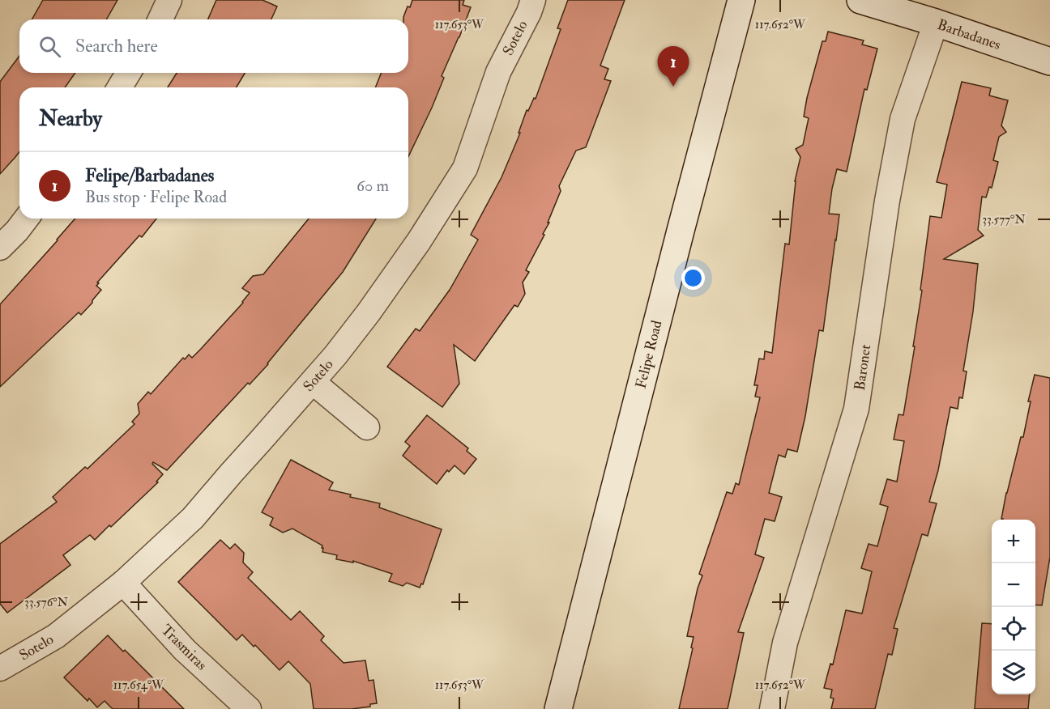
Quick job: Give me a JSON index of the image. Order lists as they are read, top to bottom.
{
  "streets": {
    "main road": ["Barbadanes", "Felipe Road"],
    "street": ["Sotelo", "Baronet", "Trasmiras"]
  },
  "crossings": [
    ["Barbadanes", "Baronet"],
    ["Sotelo", "Trasmiras"]
  ],
  "page": {
    "search": "Search here",
    "pins": "1",
    "heading": "Nearby",
    "list": [
      {
        "mark": "1",
        "name": "Felipe/Barbadanes",
        "note": "Bus stop · Felipe Road",
        "value": "60 m"
      }
    ],
    "map_buttons": ["+", "−"]
  },
  "coordinates": [
    "117.653°W",
    "117.652°W",
    "33.577°N",
    "33.576°N",
    "117.654°W"
  ]
}
